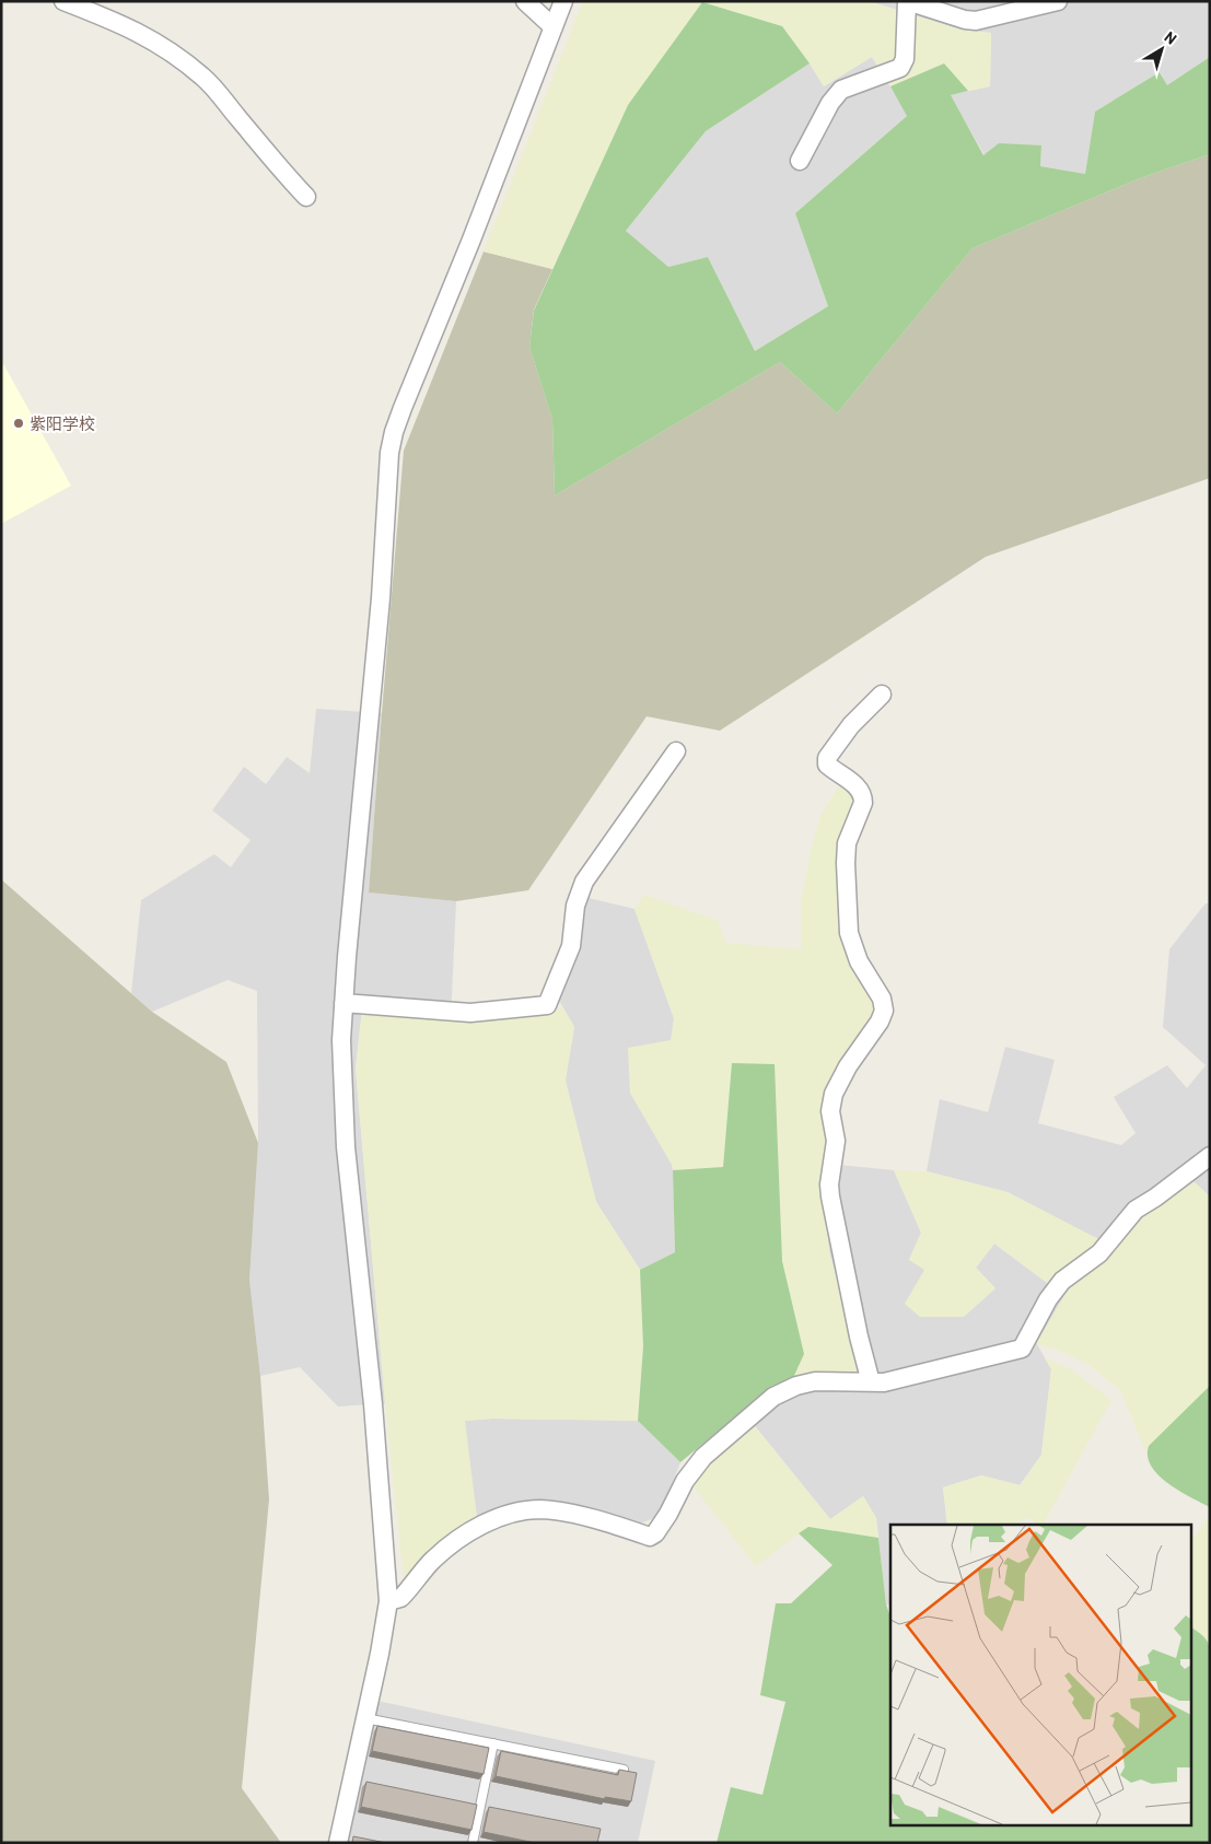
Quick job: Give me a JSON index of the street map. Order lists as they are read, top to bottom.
{
  "places": ["紫阳学校"],
  "north": "top right"
}
